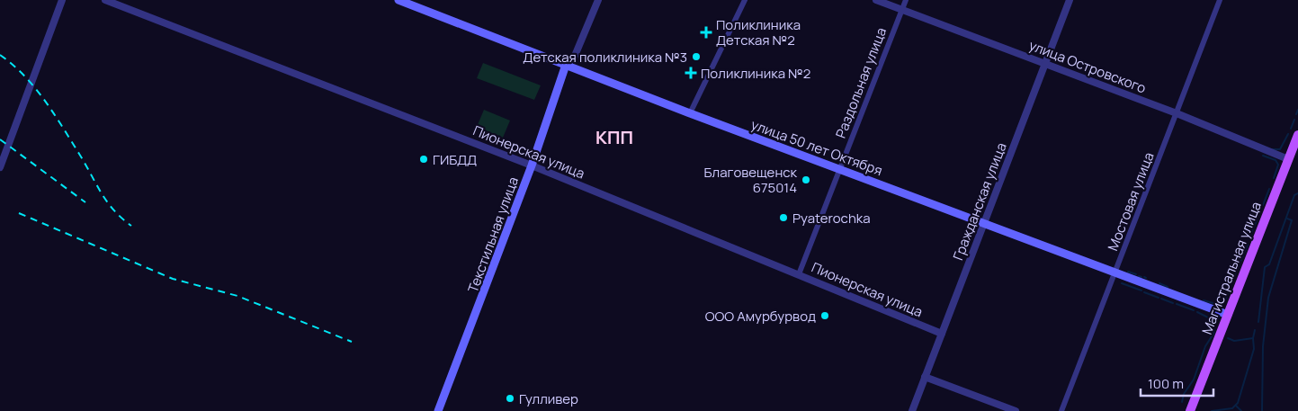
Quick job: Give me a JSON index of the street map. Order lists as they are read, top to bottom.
{
  "streets": {
    "main road": ["улица 50 лет Октября", "Текстильная улица", "Магистральная улица"],
    "street": [
      "улица Островского",
      "Раздольная улица",
      "Пионерская улица",
      "Гражданская улица",
      "Мостовая улица"
    ]
  },
  "crossings": [
    ["улица Островского", "Раздольная улица"],
    ["улица Островского", "Гражданская улица"],
    ["улица Островского", "Мостовая улица"],
    ["улица Островского", "Магистральная улица"],
    ["Раздольная улица", "улица 50 лет Октября"],
    ["Раздольная улица", "Пионерская улица"],
    ["улица 50 лет Октября", "Гражданская улица"],
    ["улица 50 лет Октября", "Мостовая улица"],
    ["улица 50 лет Октября", "Текстильная улица"],
    ["улица 50 лет Октября", "Магистральная улица"],
    ["Пионерская улица", "Гражданская улица"],
    ["Пионерская улица", "Текстильная улица"]
  ],
  "districts": ["КПП"],
  "places": {
    "health": ["Поликлиника Детская №2", "Поликлиника №2"],
    "other": [
      "Детская поликлиника №3",
      "ГИБДД",
      "Благовещенск 675014",
      "Pyaterochka",
      "ООО Амурбурвод",
      "Гулливер"
    ]
  },
  "scale_bar": "100 m"
}
